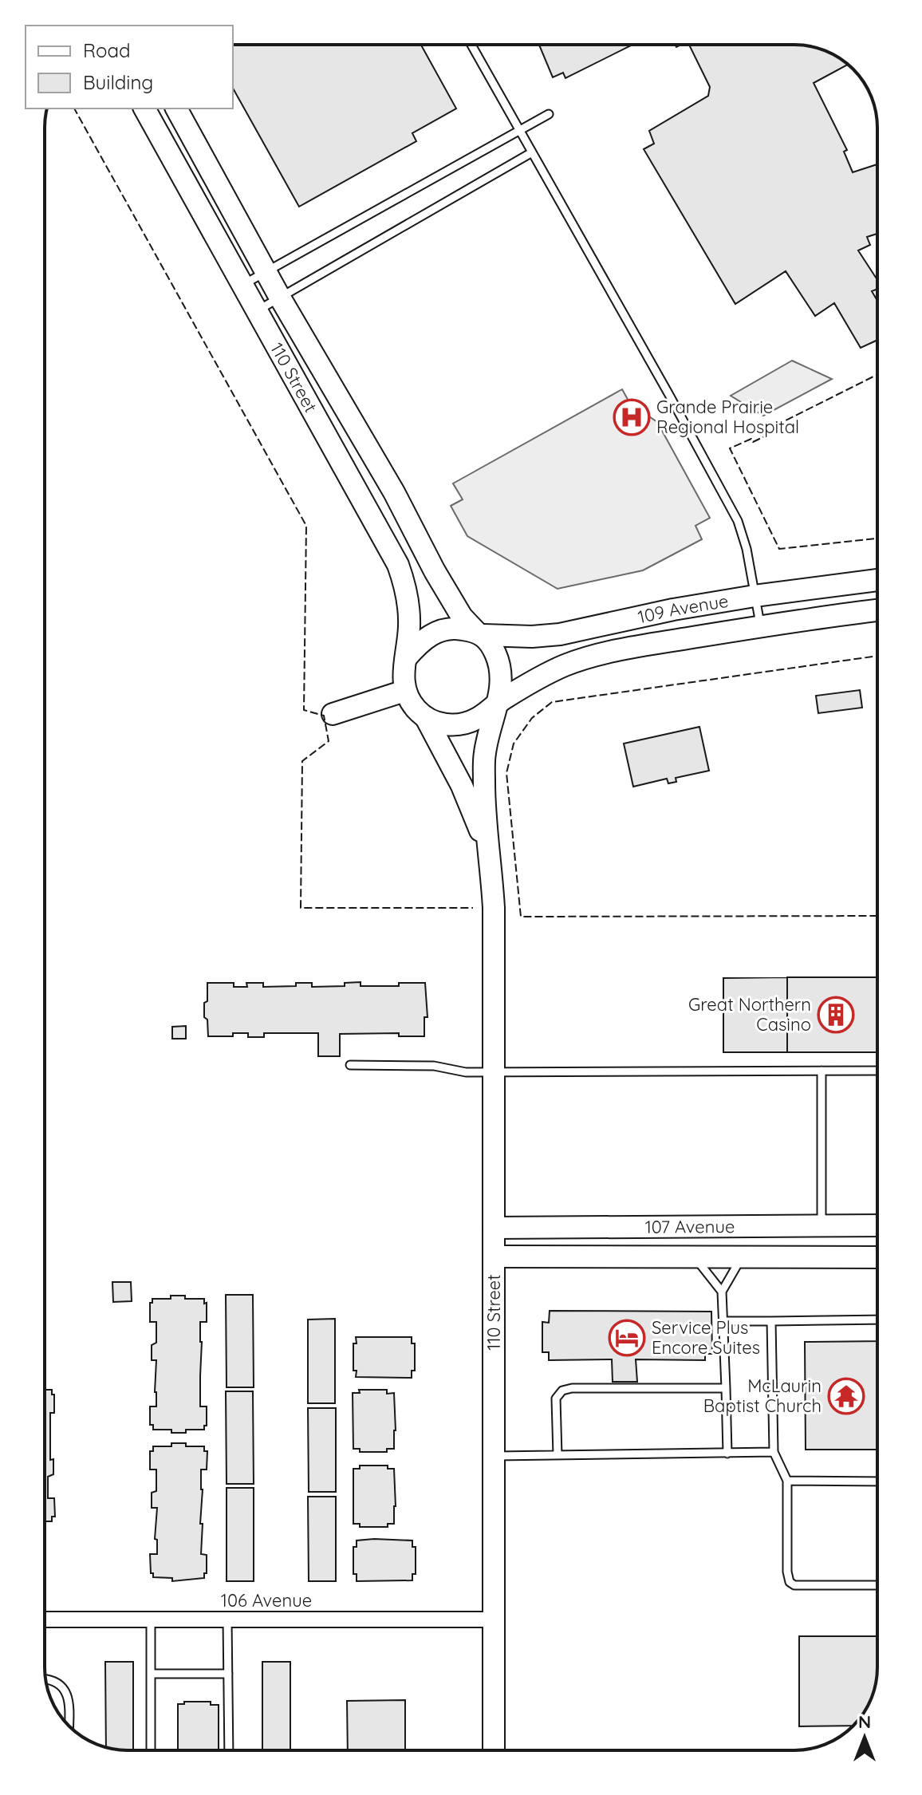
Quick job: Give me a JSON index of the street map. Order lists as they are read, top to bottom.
{
  "streets": {
    "street": [
      "110 Street",
      "109 Avenue",
      "107 Avenue",
      "106 Avenue"
    ]
  },
  "crossings": [
    ["110 Street", "109 Avenue"],
    ["110 Street", "107 Avenue"],
    ["110 Street", "106 Avenue"]
  ],
  "places": {
    "hospital": ["Grande Prairie Regional Hospital"],
    "building": ["Great Northern Casino"],
    "hotel": ["Service Plus Encore Suites"],
    "temple": ["McLaurin Baptist Church"]
  },
  "legend": ["Road", "Building"],
  "north": "top"
}
